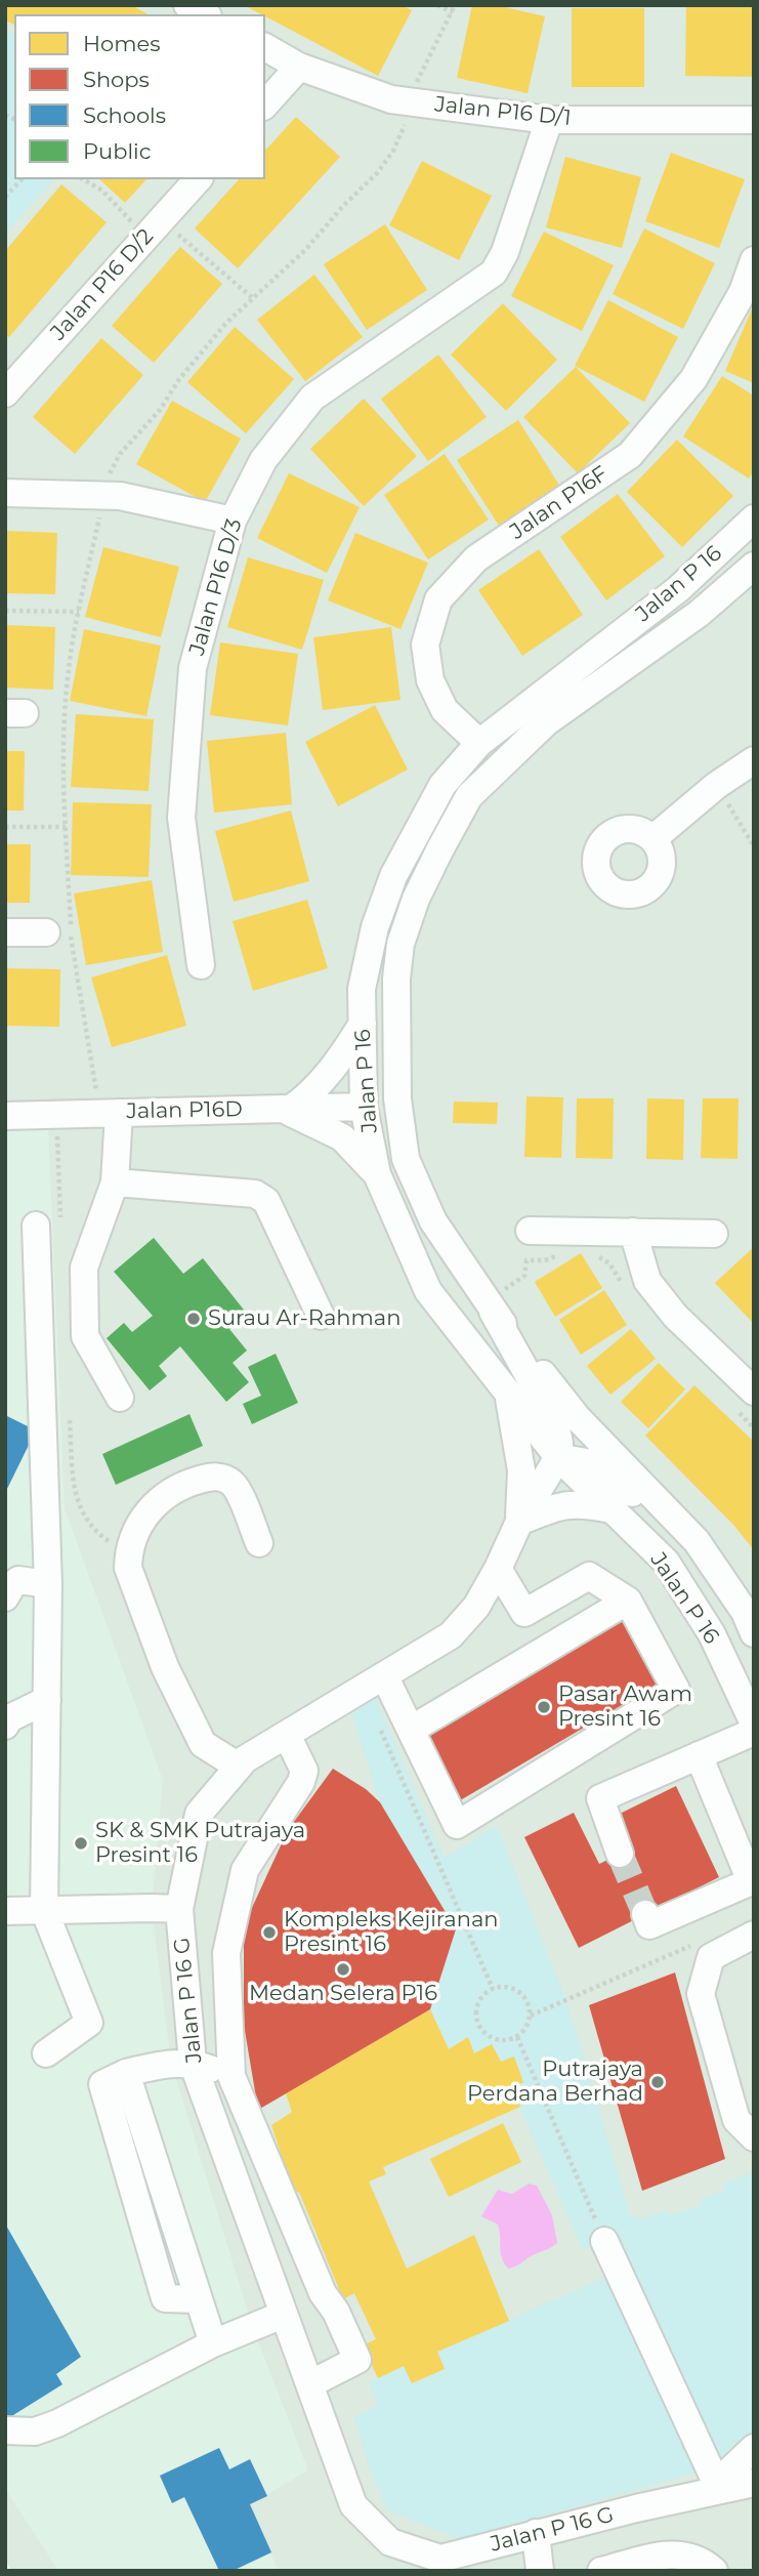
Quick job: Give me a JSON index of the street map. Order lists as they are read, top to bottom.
{
  "streets": {
    "street": [
      "Jalan P16 D/1",
      "Jalan P16 D/2",
      "Jalan P16F",
      "Jalan P 16",
      "Jalan P16 D/3",
      "Jalan P16D",
      "Jalan P 16 G"
    ]
  },
  "crossings": [
    ["Jalan P16 D/1", "Jalan P16 D/3"],
    ["Jalan P16F", "Jalan P 16"],
    ["Jalan P 16", "Jalan P16D"],
    ["Jalan P 16", "Jalan P 16 G"]
  ],
  "places": [
    "Surau Ar-Rahman",
    "Pasar Awam Presint 16",
    "SK & SMK Putrajaya Presint 16",
    "Kompleks Kejiranan Presint 16",
    "Medan Selera P16",
    "Putrajaya Perdana Berhad"
  ],
  "legend": [
    "Homes",
    "Shops",
    "Schools",
    "Public"
  ]
}
